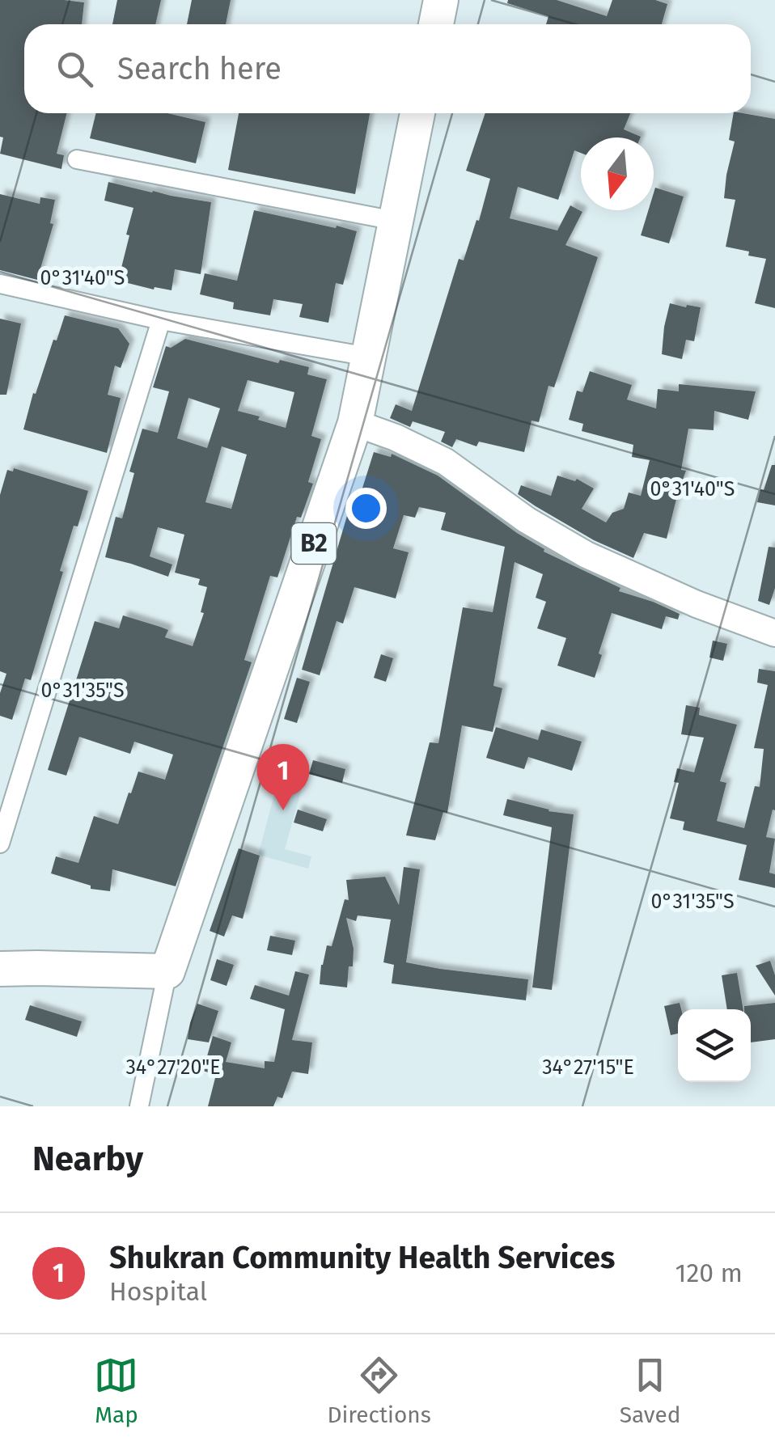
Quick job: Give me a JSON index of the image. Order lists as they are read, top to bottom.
{
  "streets": {
    "highway": ["B2"]
  },
  "north": "bottom",
  "page": {
    "search": "Search here",
    "pins": "1",
    "heading": "Nearby",
    "list": [
      {
        "mark": "1",
        "name": "Shukran Community Health Services",
        "note": "Hospital",
        "value": "120 m"
      }
    ],
    "nav": ["Map", "Directions", "Saved"]
  },
  "coordinates": [
    "0°31'40\"S",
    "0°31'35\"S",
    "34°27'20\"E",
    "34°27'15\"E"
  ]
}
